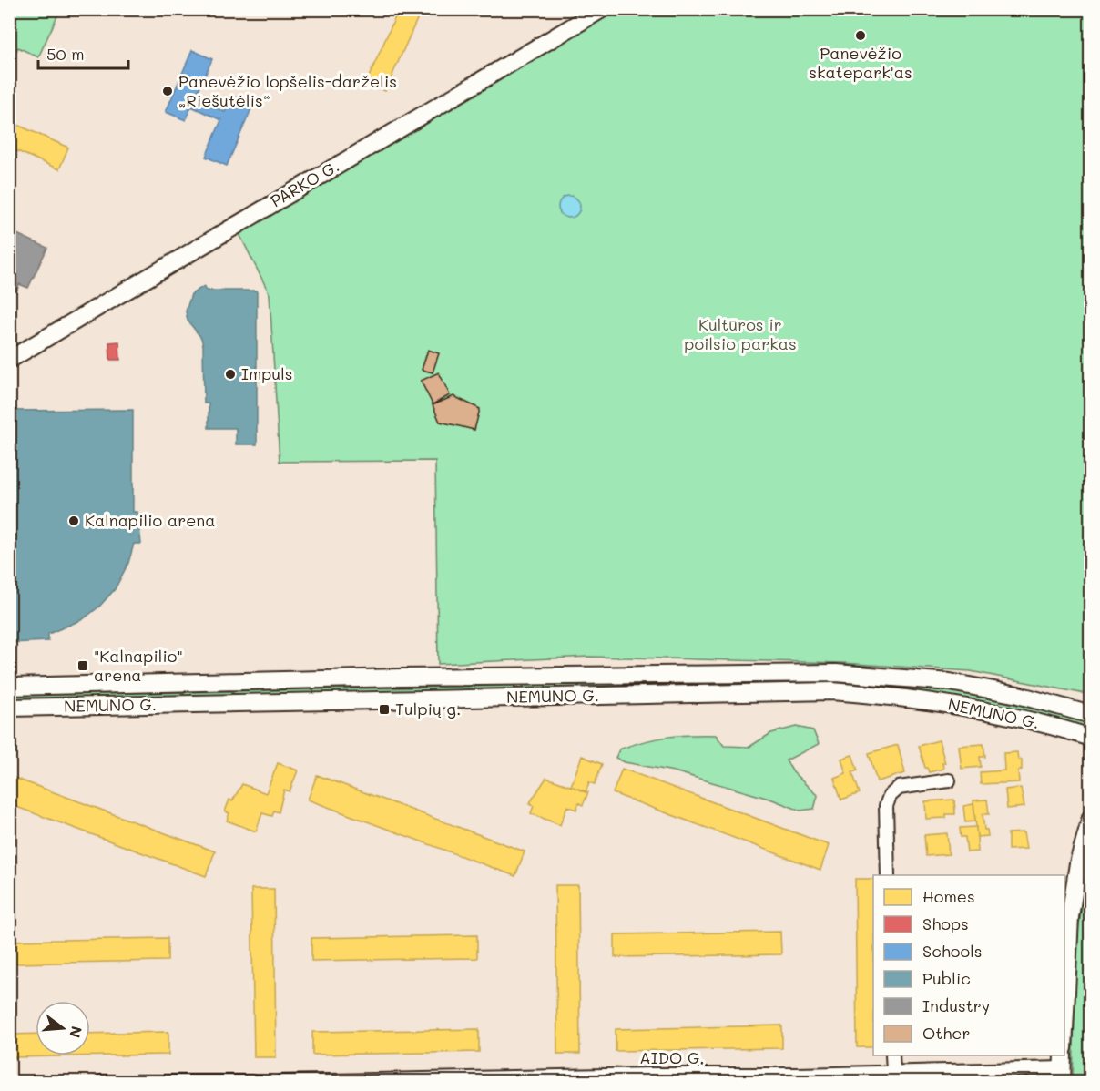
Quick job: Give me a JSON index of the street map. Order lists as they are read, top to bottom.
{
  "streets": {
    "main road": ["PARKO G.", "NEMUNO G."],
    "street": ["AIDO G."]
  },
  "parks": ["Kultūros ir poilsio parkas"],
  "places": {
    "other": [
      "Panevėžio skatepark'as",
      "Panevėžio lopšelis-darželis „Riešutėlis“",
      "Impuls",
      "Kalnapilio arena"
    ],
    "transit": ["\"Kalnapilio\" arena", "Tulpių g."]
  },
  "legend": [
    "Homes",
    "Shops",
    "Schools",
    "Public",
    "Industry",
    "Other"
  ],
  "scale_bar": "50 m",
  "north": "right"
}
